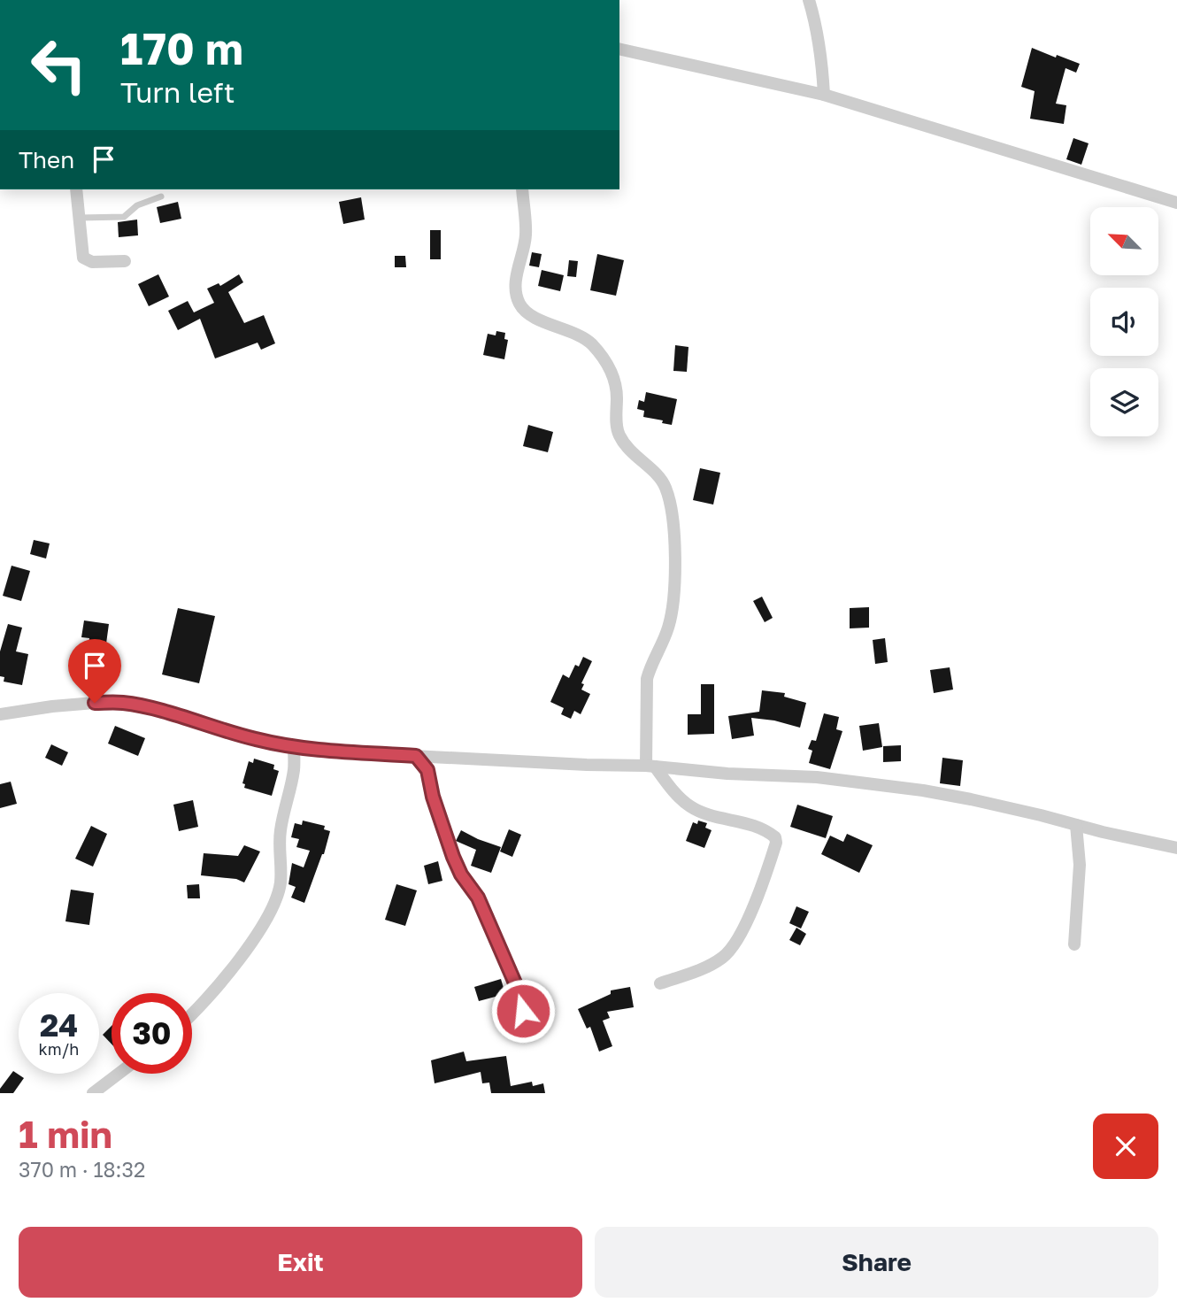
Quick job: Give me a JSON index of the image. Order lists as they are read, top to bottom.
{
  "north": "top left",
  "page": {
    "turn": ["170 m", "Turn left"],
    "then": "Then",
    "speed": "24 km/h",
    "limit": "30",
    "heading": ["1 min", "370 m · 18:32"],
    "buttons": ["Exit", "Share"]
  }
}
